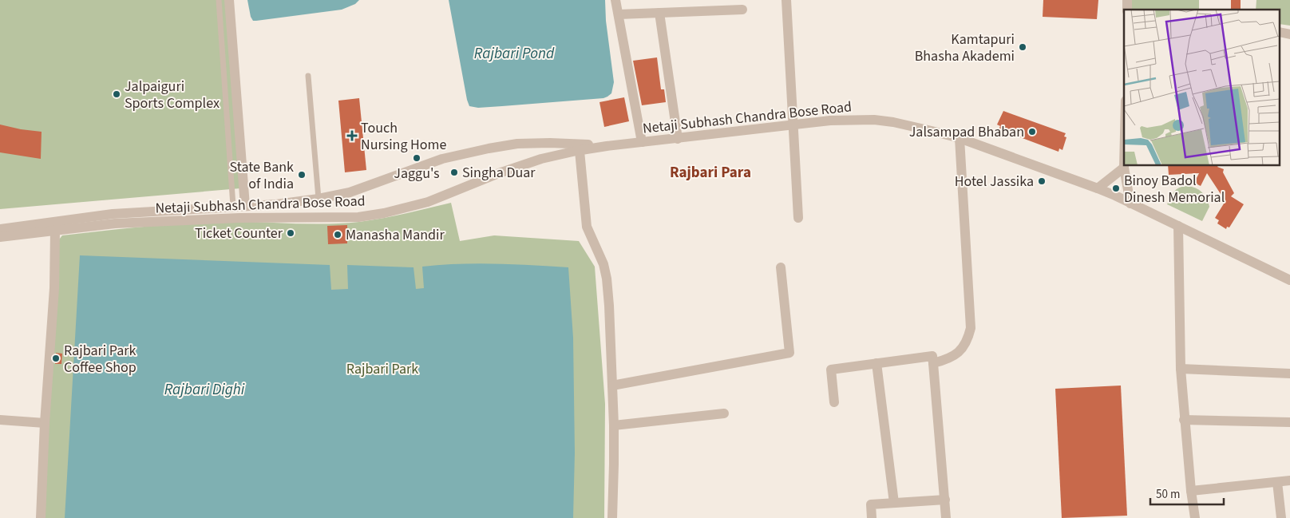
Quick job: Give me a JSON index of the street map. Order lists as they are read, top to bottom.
{
  "streets": {
    "street": ["Netaji Subhash Chandra Bose Road"]
  },
  "districts": ["Rajbari Para"],
  "water": ["Rajbari Pond", "Rajbari Dighi"],
  "parks": ["Rajbari Park"],
  "places": {
    "other": [
      "Kamtapuri Bhasha Akademi",
      "Jalpaiguri Sports Complex",
      "Jalsampad Bhaban",
      "Jaggu's",
      "Singha Duar",
      "State Bank of India",
      "Hotel Jassika",
      "Binoy Badol Dinesh Memorial",
      "Ticket Counter",
      "Manasha Mandir",
      "Rajbari Park Coffee Shop"
    ],
    "health": ["Touch Nursing Home"]
  },
  "scale_bar": "50 m"
}
